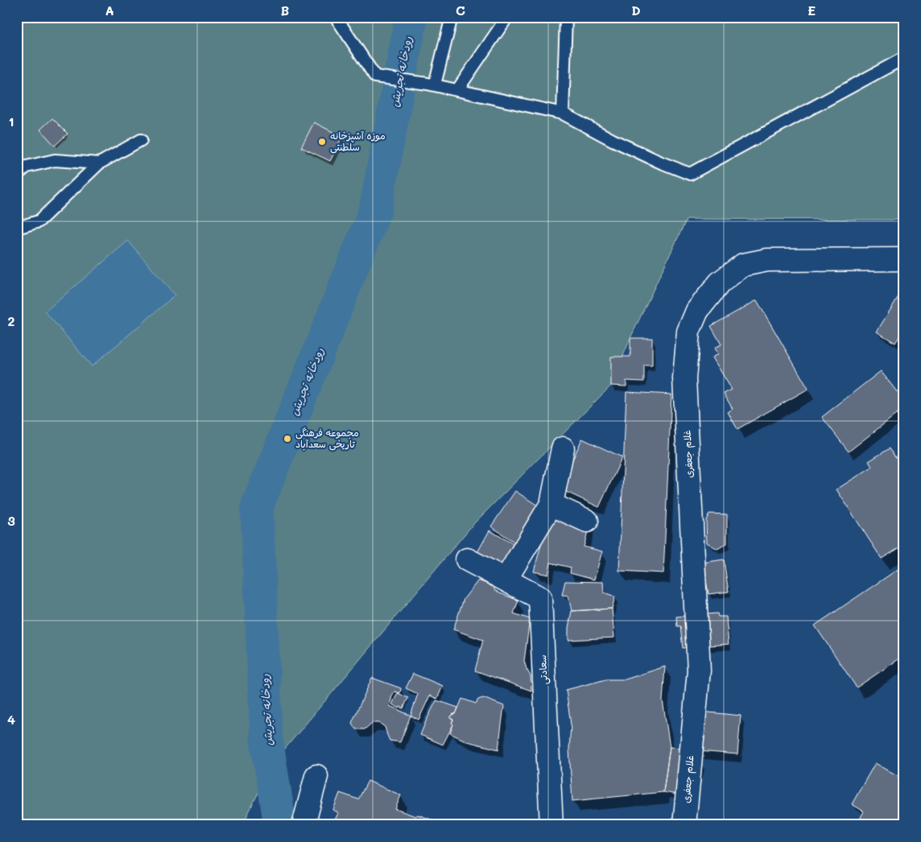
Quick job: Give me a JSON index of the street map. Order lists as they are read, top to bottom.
{
  "streets": {
    "main road": ["غلام جعفری", "سعادتی"]
  },
  "water": ["رودخانه تجریش"],
  "places": ["موزه آشپزخانه سلطنتی", "مجموعه فرهنگی تاریخی سعدآباد"],
  "grid": {
    "columns": [
      "A",
      "B",
      "C",
      "D",
      "E"
    ],
    "rows": [
      "1",
      "2",
      "3",
      "4"
    ]
  }
}
